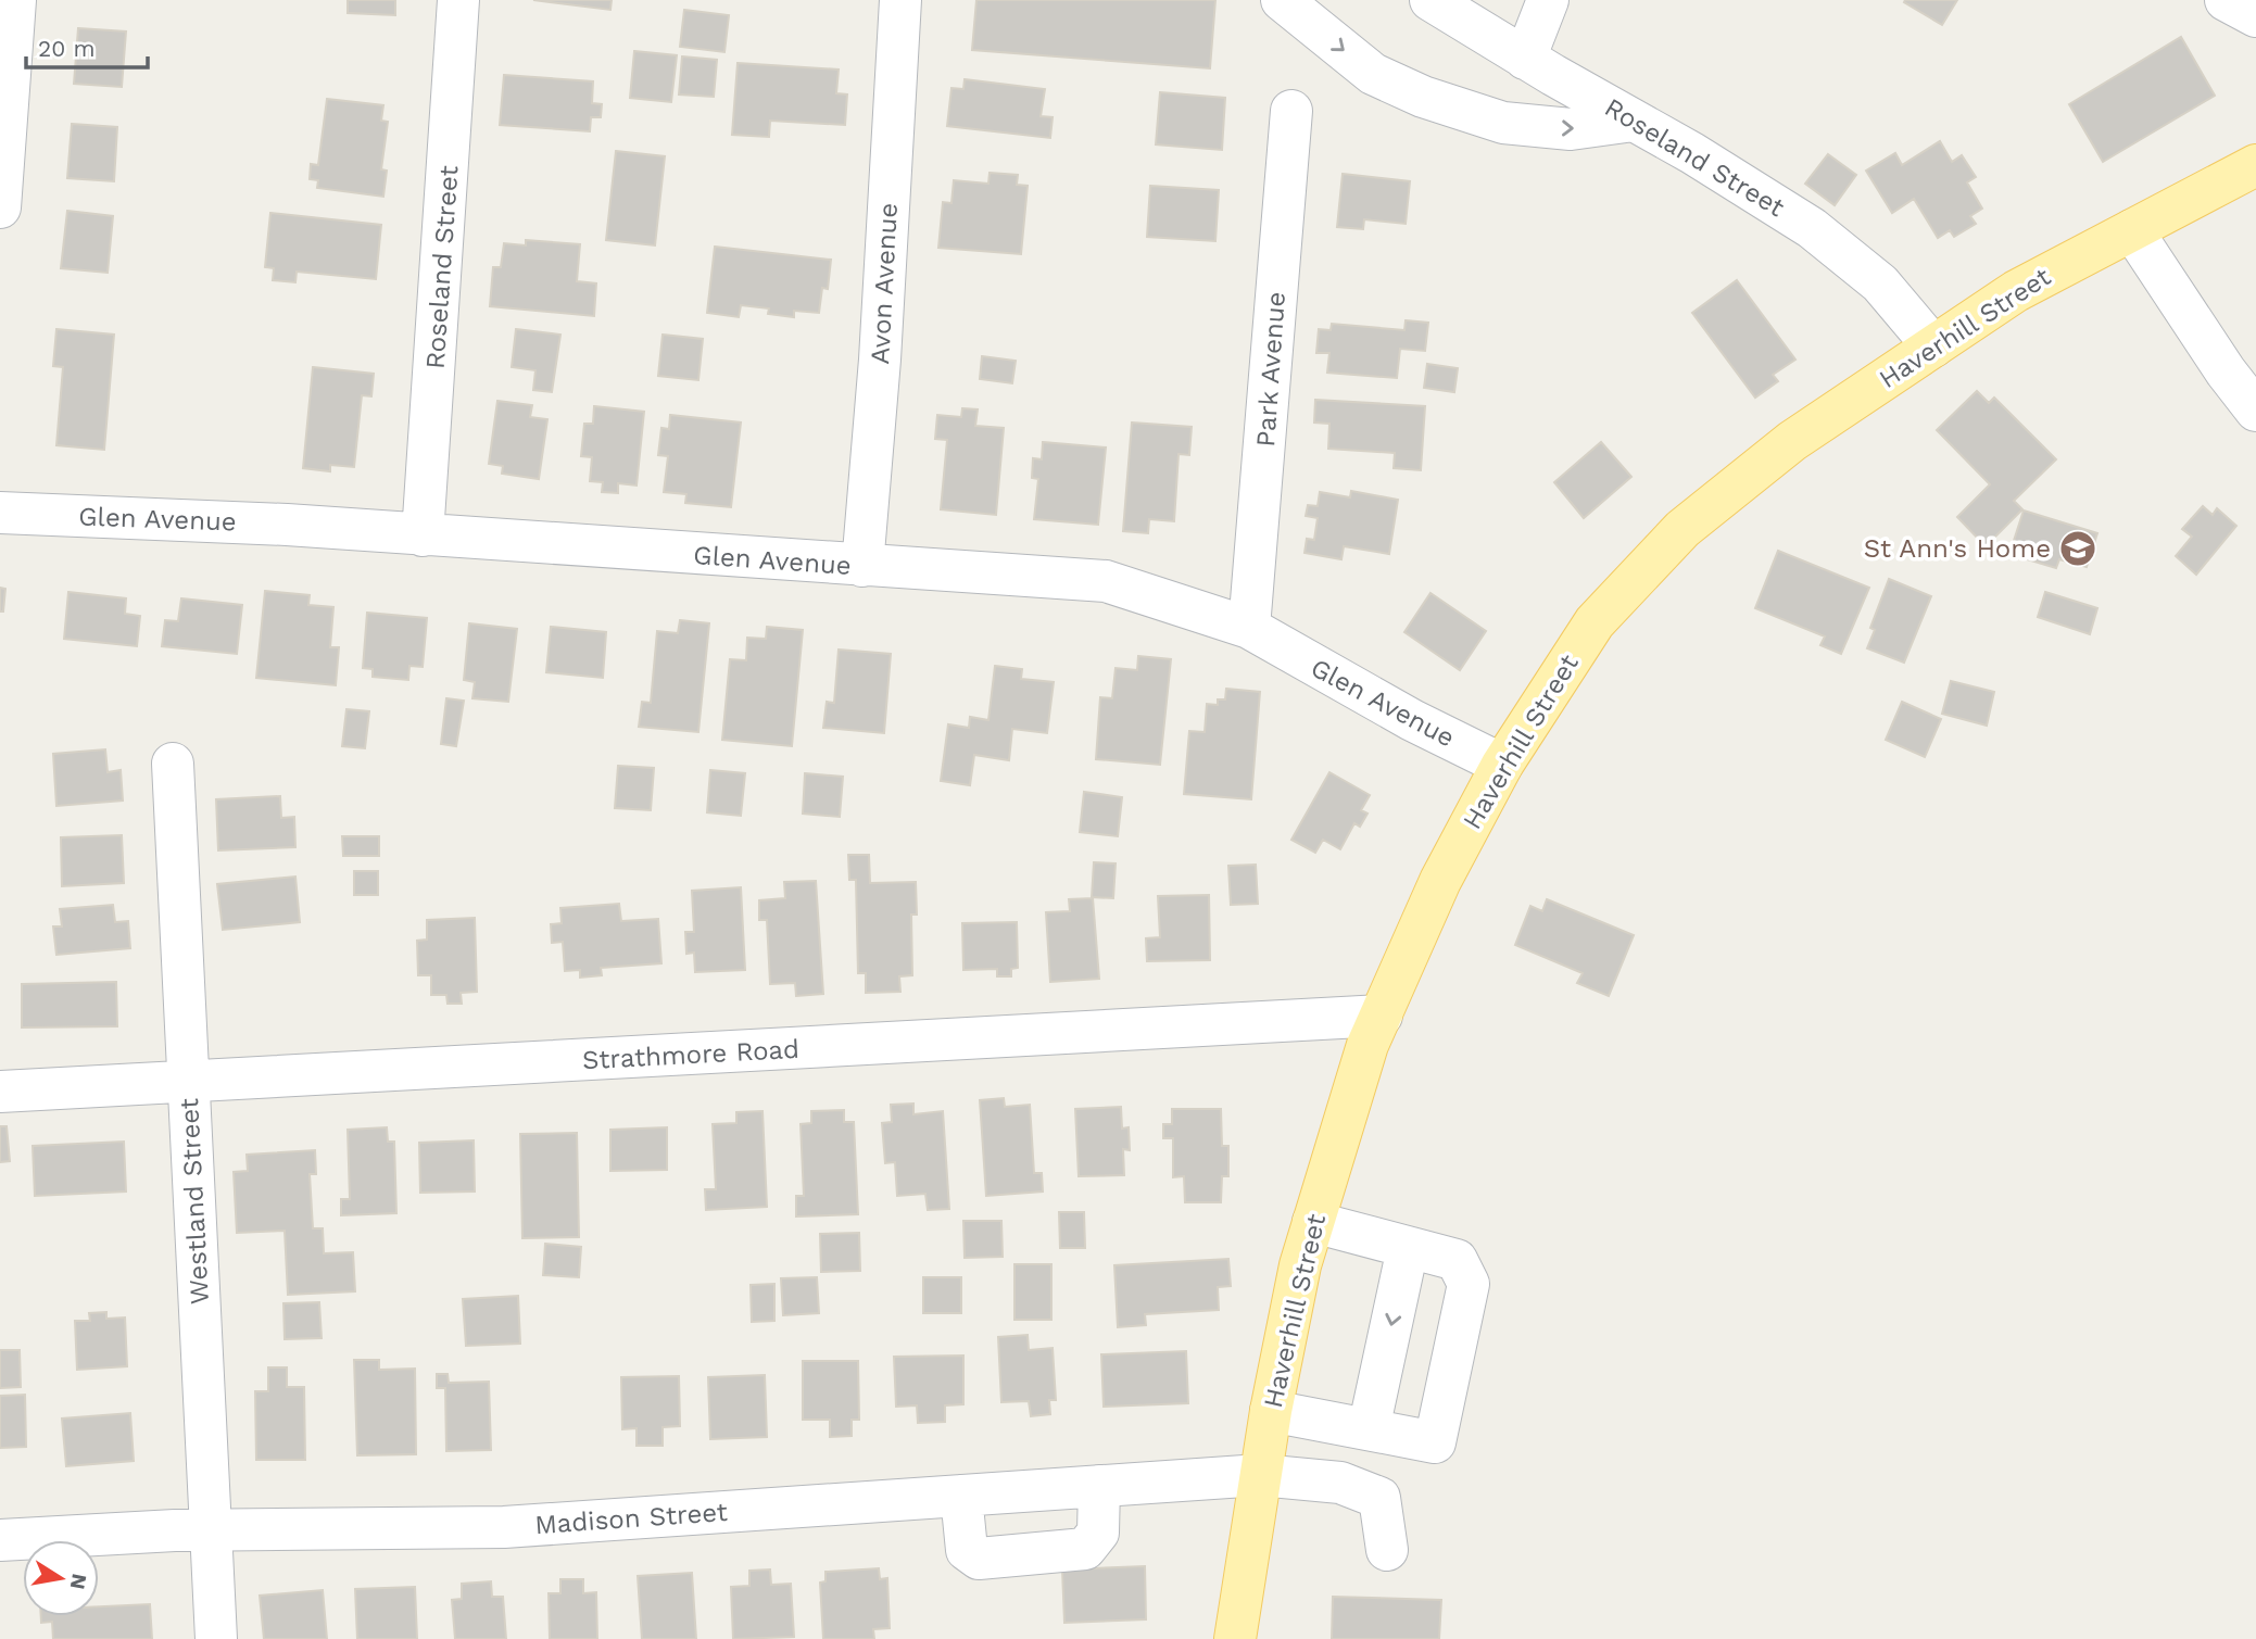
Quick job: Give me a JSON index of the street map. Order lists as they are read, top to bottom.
{
  "streets": {
    "main road": ["Haverhill Street"],
    "street": [
      "Roseland Street",
      "Avon Avenue",
      "Park Avenue",
      "Glen Avenue",
      "Strathmore Road",
      "Westland Street",
      "Madison Street"
    ]
  },
  "crossings": [
    ["Roseland Street", "Haverhill Street"],
    ["Roseland Street", "Glen Avenue"],
    ["Avon Avenue", "Glen Avenue"],
    ["Haverhill Street", "Glen Avenue"],
    ["Haverhill Street", "Strathmore Road"],
    ["Haverhill Street", "Madison Street"],
    ["Park Avenue", "Glen Avenue"],
    ["Strathmore Road", "Westland Street"],
    ["Westland Street", "Madison Street"]
  ],
  "places": {
    "school or university": ["St Ann's Home"]
  },
  "scale_bar": "20 m",
  "north": "right"
}
